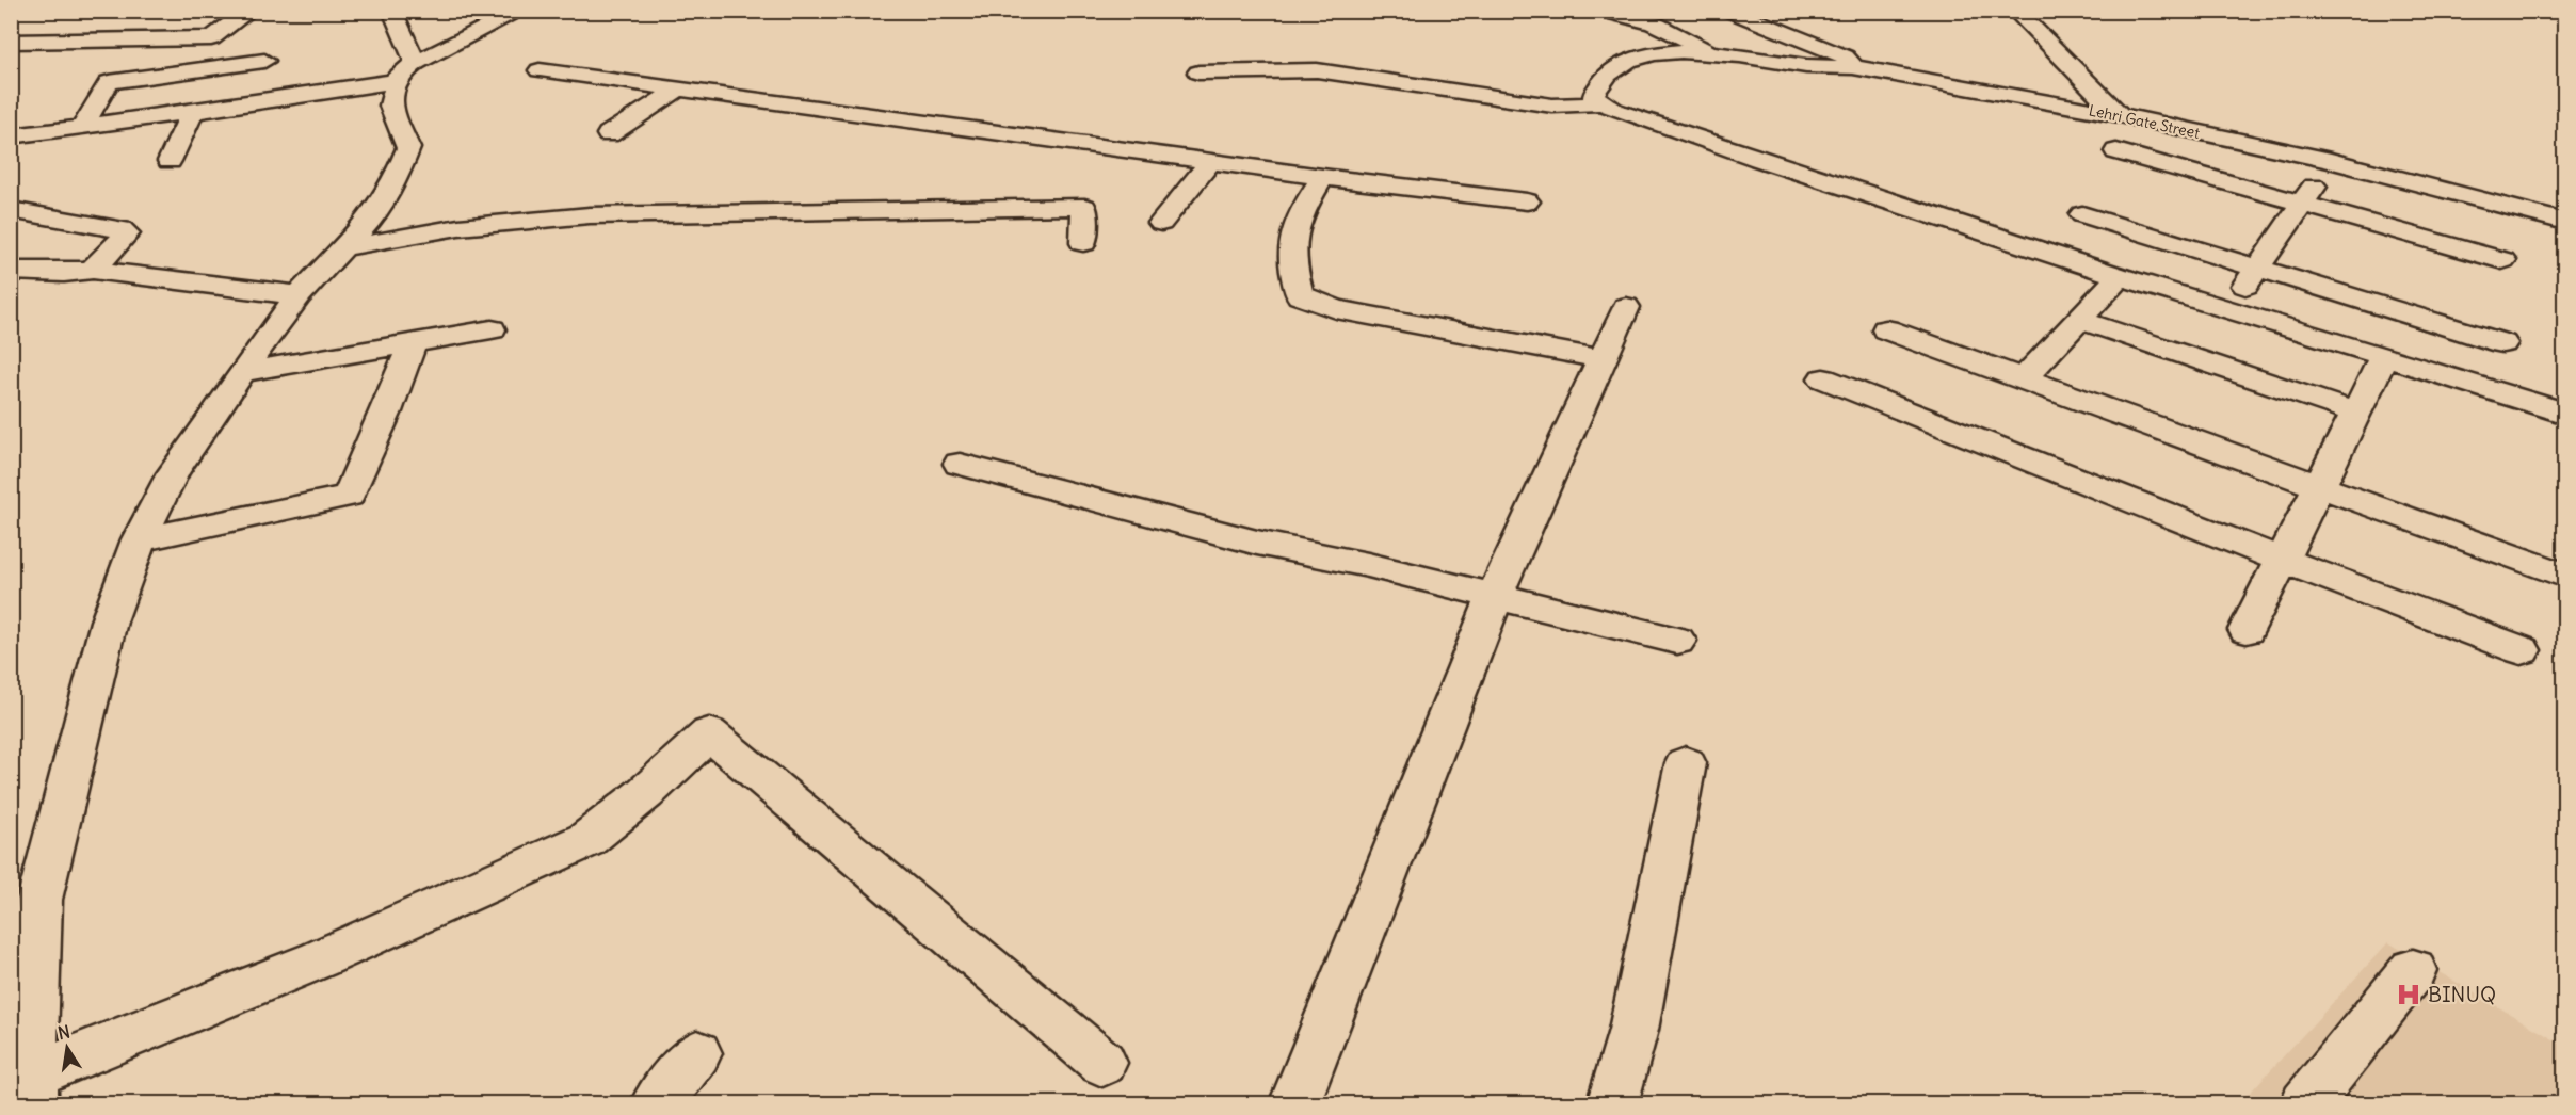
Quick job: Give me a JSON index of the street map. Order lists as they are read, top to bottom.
{
  "streets": {
    "street": ["Lehri Gate Street"]
  },
  "places": {
    "hospital": ["BINUQ"]
  },
  "north": "top"
}
